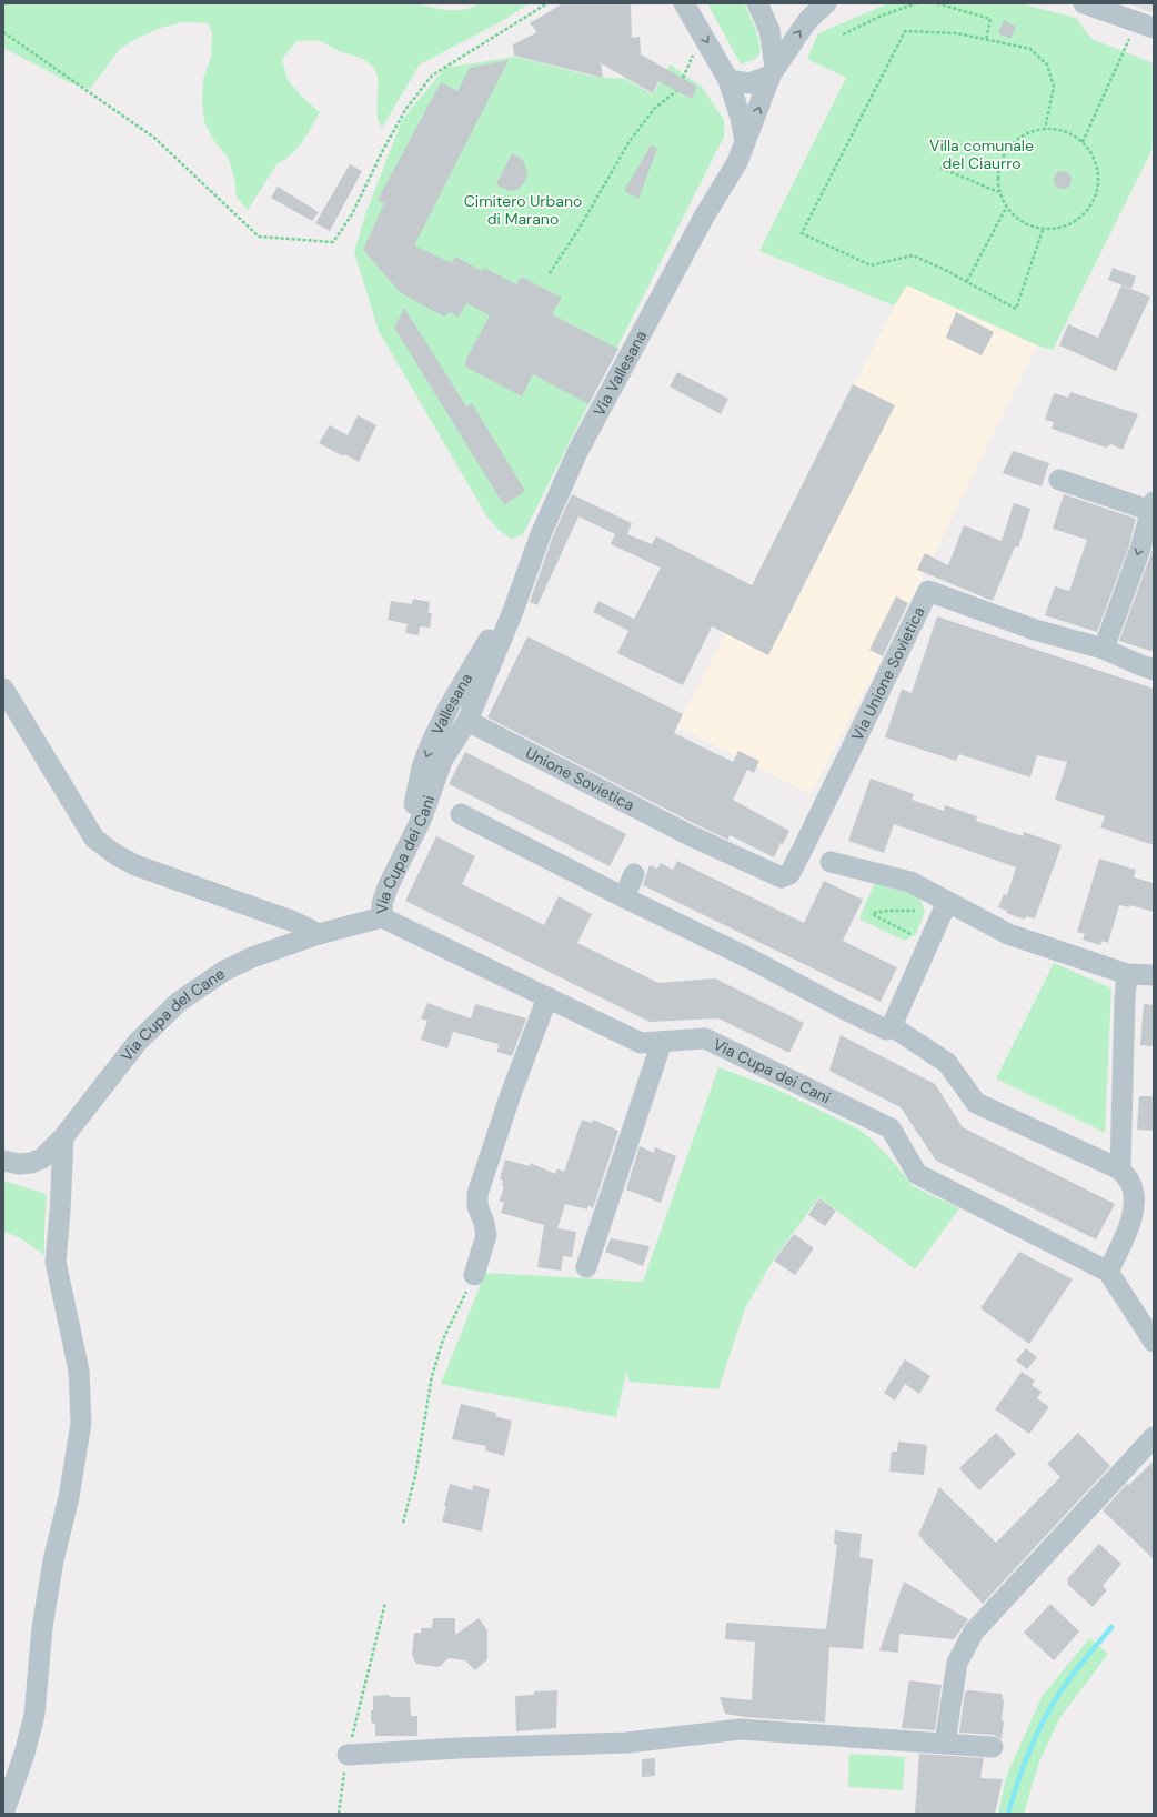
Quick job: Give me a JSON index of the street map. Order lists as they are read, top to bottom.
{
  "streets": {
    "street": [
      "Via Vallesana",
      "Via Unione Sovietica",
      "Vallesana",
      "Unione Sovietica",
      "Via Cupa dei Cani",
      "Via Cupa del Cane"
    ]
  },
  "crossings": [
    ["Via Vallesana", "Vallesana"],
    ["Via Unione Sovietica", "Unione Sovietica"],
    ["Vallesana", "Unione Sovietica"],
    ["Vallesana", "Via Cupa dei Cani"],
    ["Vallesana", "Via Cupa del Cane"],
    ["Unione Sovietica", "Via Cupa dei Cani"],
    ["Via Cupa dei Cani", "Via Cupa del Cane"]
  ],
  "parks": ["Villa comunale del Ciaurro", "Cimitero Urbano di Marano"]
}
